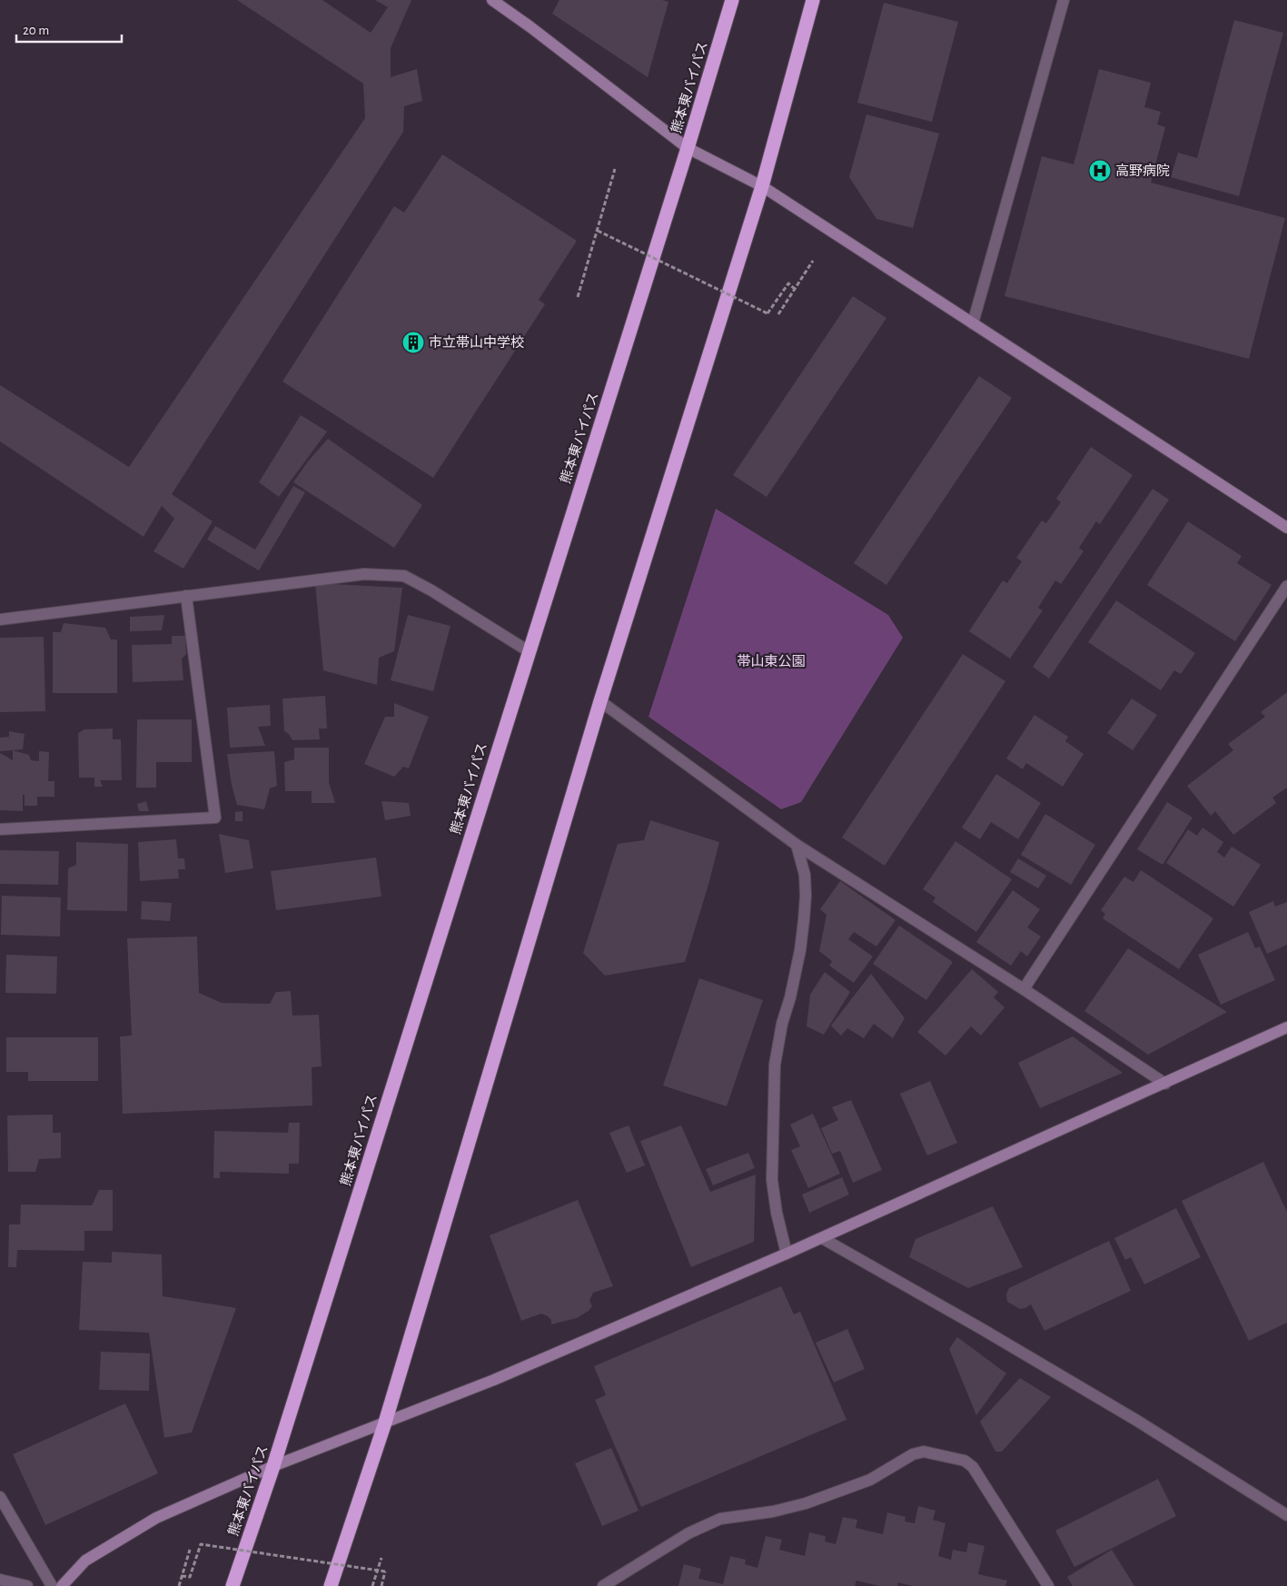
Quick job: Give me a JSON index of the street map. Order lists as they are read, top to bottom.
{
  "streets": {
    "highway": ["熊本東バイパス"]
  },
  "parks": ["帯山東公園"],
  "places": {
    "hospital": ["高野病院"],
    "building": ["市立帯山中学校"]
  },
  "scale_bar": "20 m"
}
